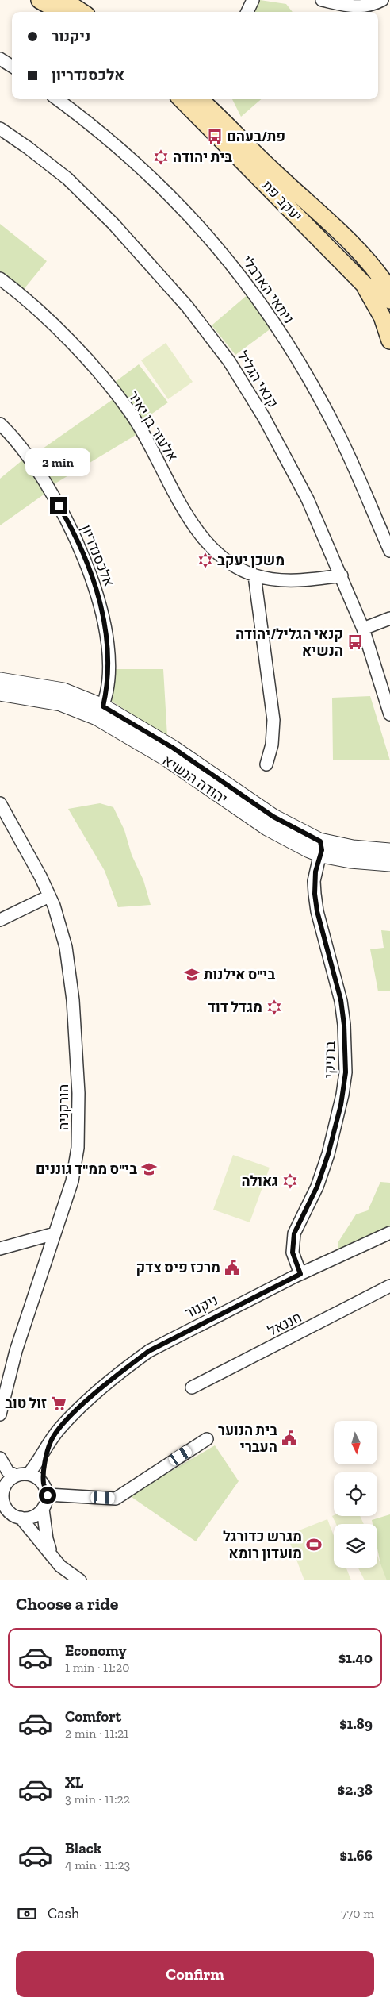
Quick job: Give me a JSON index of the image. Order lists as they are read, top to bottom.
{
  "streets": {
    "main road": ["יעקב פת"],
    "street": [
      "ניתאי הארבלי",
      "קנאי הגליל",
      "אלעזר בן יאיר",
      "אלכסנדריון",
      "יהודה הנשיא",
      "ברניקי",
      "הורקניה",
      "ניקנור",
      "חננאל"
    ]
  },
  "crossings": [
    ["קנאי הגליל", "אלעזר בן יאיר"],
    ["אלכסנדריון", "יהודה הנשיא"],
    ["יהודה הנשיא", "ברניקי"],
    ["ברניקי", "ניקנור"]
  ],
  "places": {
    "bus stop": ["פת/בעהם", "קנאי הגליל/יהודה הנשיא"],
    "synagogue": [
      "בית יהודה",
      "משכן יעקב",
      "מגדל דוד",
      "גאולה"
    ],
    "school or university": ["בי\"ס אילנות", "בי\"ס ממ\"ד גוננים"],
    "public building": ["מרכז פיס צדק", "בית הנוער העברי"],
    "supermarket": ["זול טוב"],
    "sports": ["מגרש כדורגל מועדון רומא"]
  },
  "north": "bottom",
  "page": {
    "banner": ["ניקנור", "אלכסנדריון"],
    "bubble": "2 min",
    "heading": "Choose a ride",
    "list": [
      {
        "name": "Economy",
        "note": "1 min · 11:20",
        "value": "$1.40"
      },
      {
        "name": "Comfort",
        "note": "2 min · 11:21",
        "value": "$1.89"
      },
      {
        "name": "XL",
        "note": "3 min · 11:22",
        "value": "$2.38"
      },
      {
        "name": "Black",
        "note": "4 min · 11:23",
        "value": "$1.66"
      }
    ],
    "pay": ["Cash", "770 m"],
    "buttons": "Confirm"
  }
}
